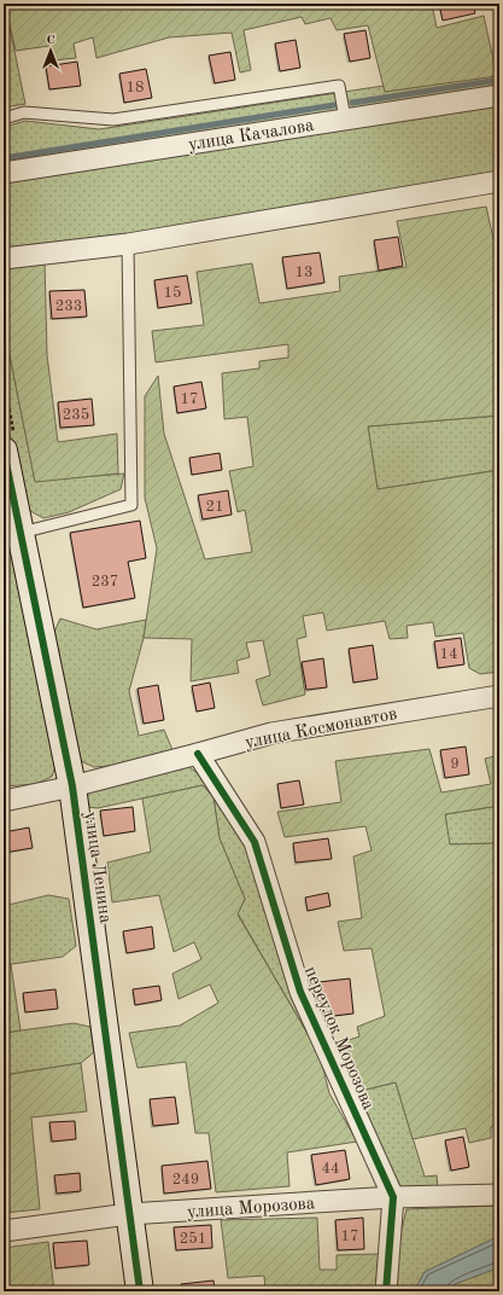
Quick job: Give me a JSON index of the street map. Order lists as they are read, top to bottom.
{
  "streets": {
    "street": [
      "улица Качалова",
      "улица Космонавтов",
      "улица Ленина",
      "переулок Морозова",
      "улица Морозова"
    ]
  },
  "crossings": [
    ["улица Космонавтов", "улица Ленина"],
    ["улица Космонавтов", "переулок Морозова"],
    ["улица Ленина", "улица Морозова"],
    ["переулок Морозова", "улица Морозова"]
  ],
  "house_numbers": [
    "18",
    "13",
    "15",
    "233",
    "17",
    "235",
    "21",
    "237",
    "14",
    "9",
    "44",
    "249",
    "17",
    "251"
  ],
  "north": "top"
}
